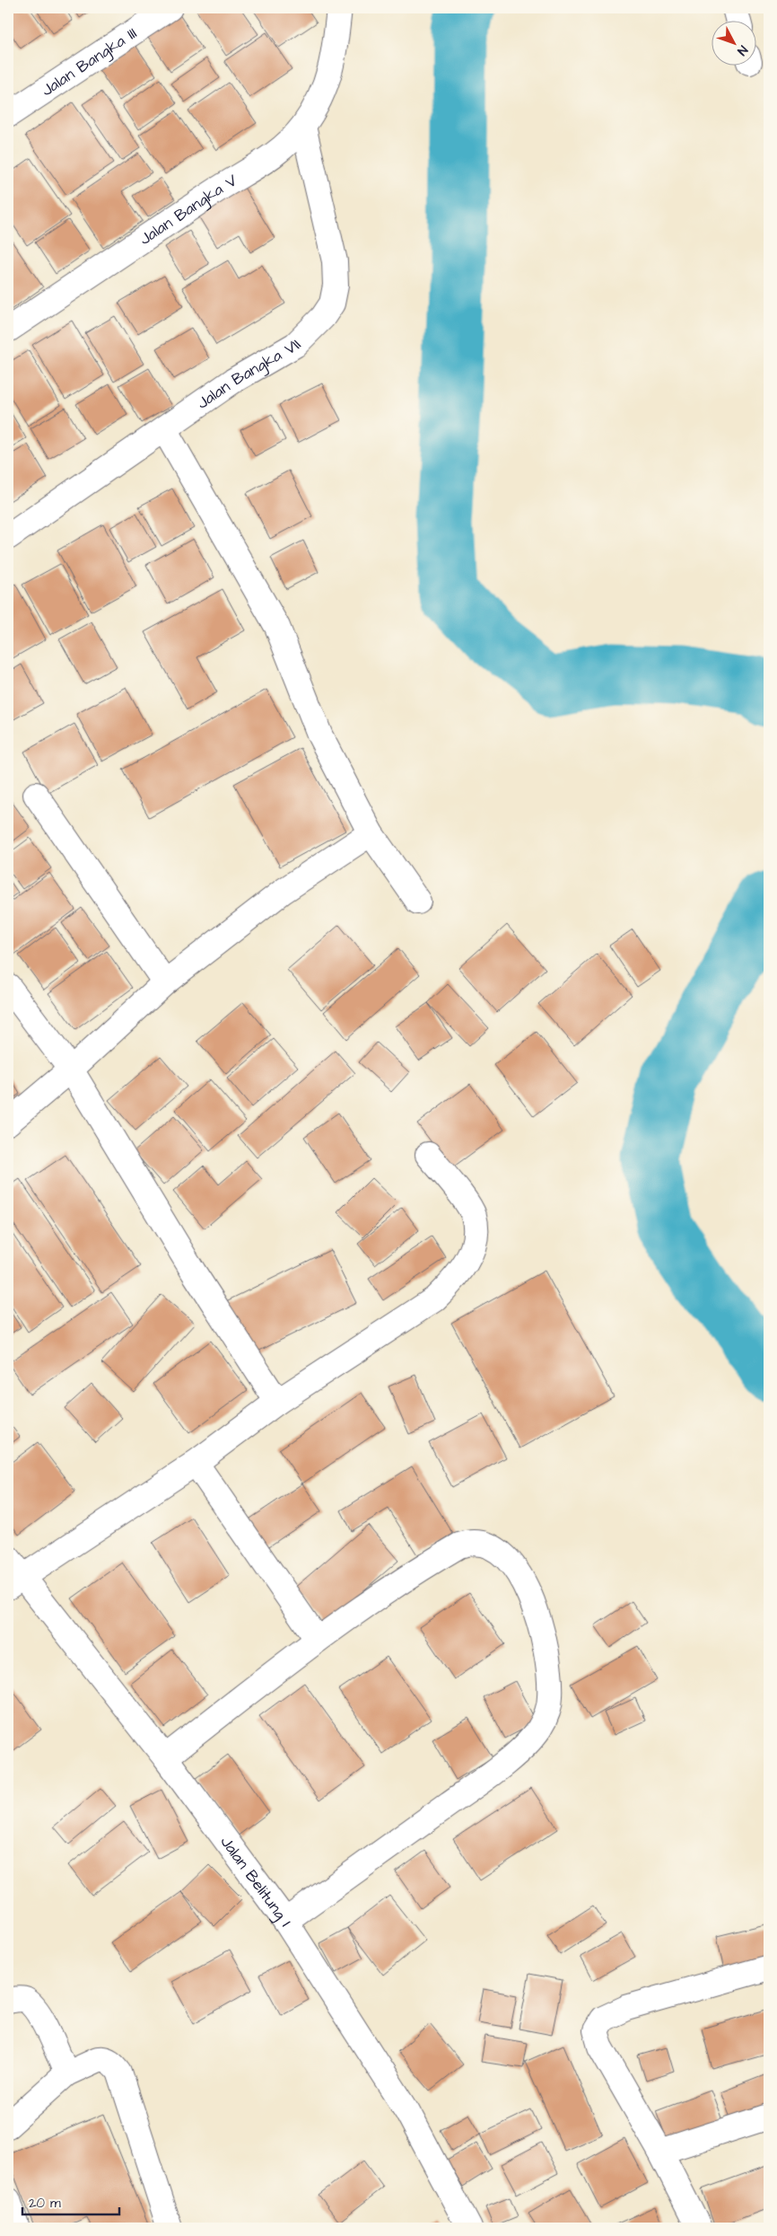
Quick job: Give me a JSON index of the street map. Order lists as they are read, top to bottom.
{
  "streets": {
    "street": [
      "Jalan Bangka III",
      "Jalan Bangka V",
      "Jalan Bangka VII",
      "Jalan Belitung I"
    ]
  },
  "crossings": [
    ["Jalan Bangka V", "Jalan Bangka VII"]
  ],
  "scale_bar": "20 m",
  "north": "bottom right"
}
